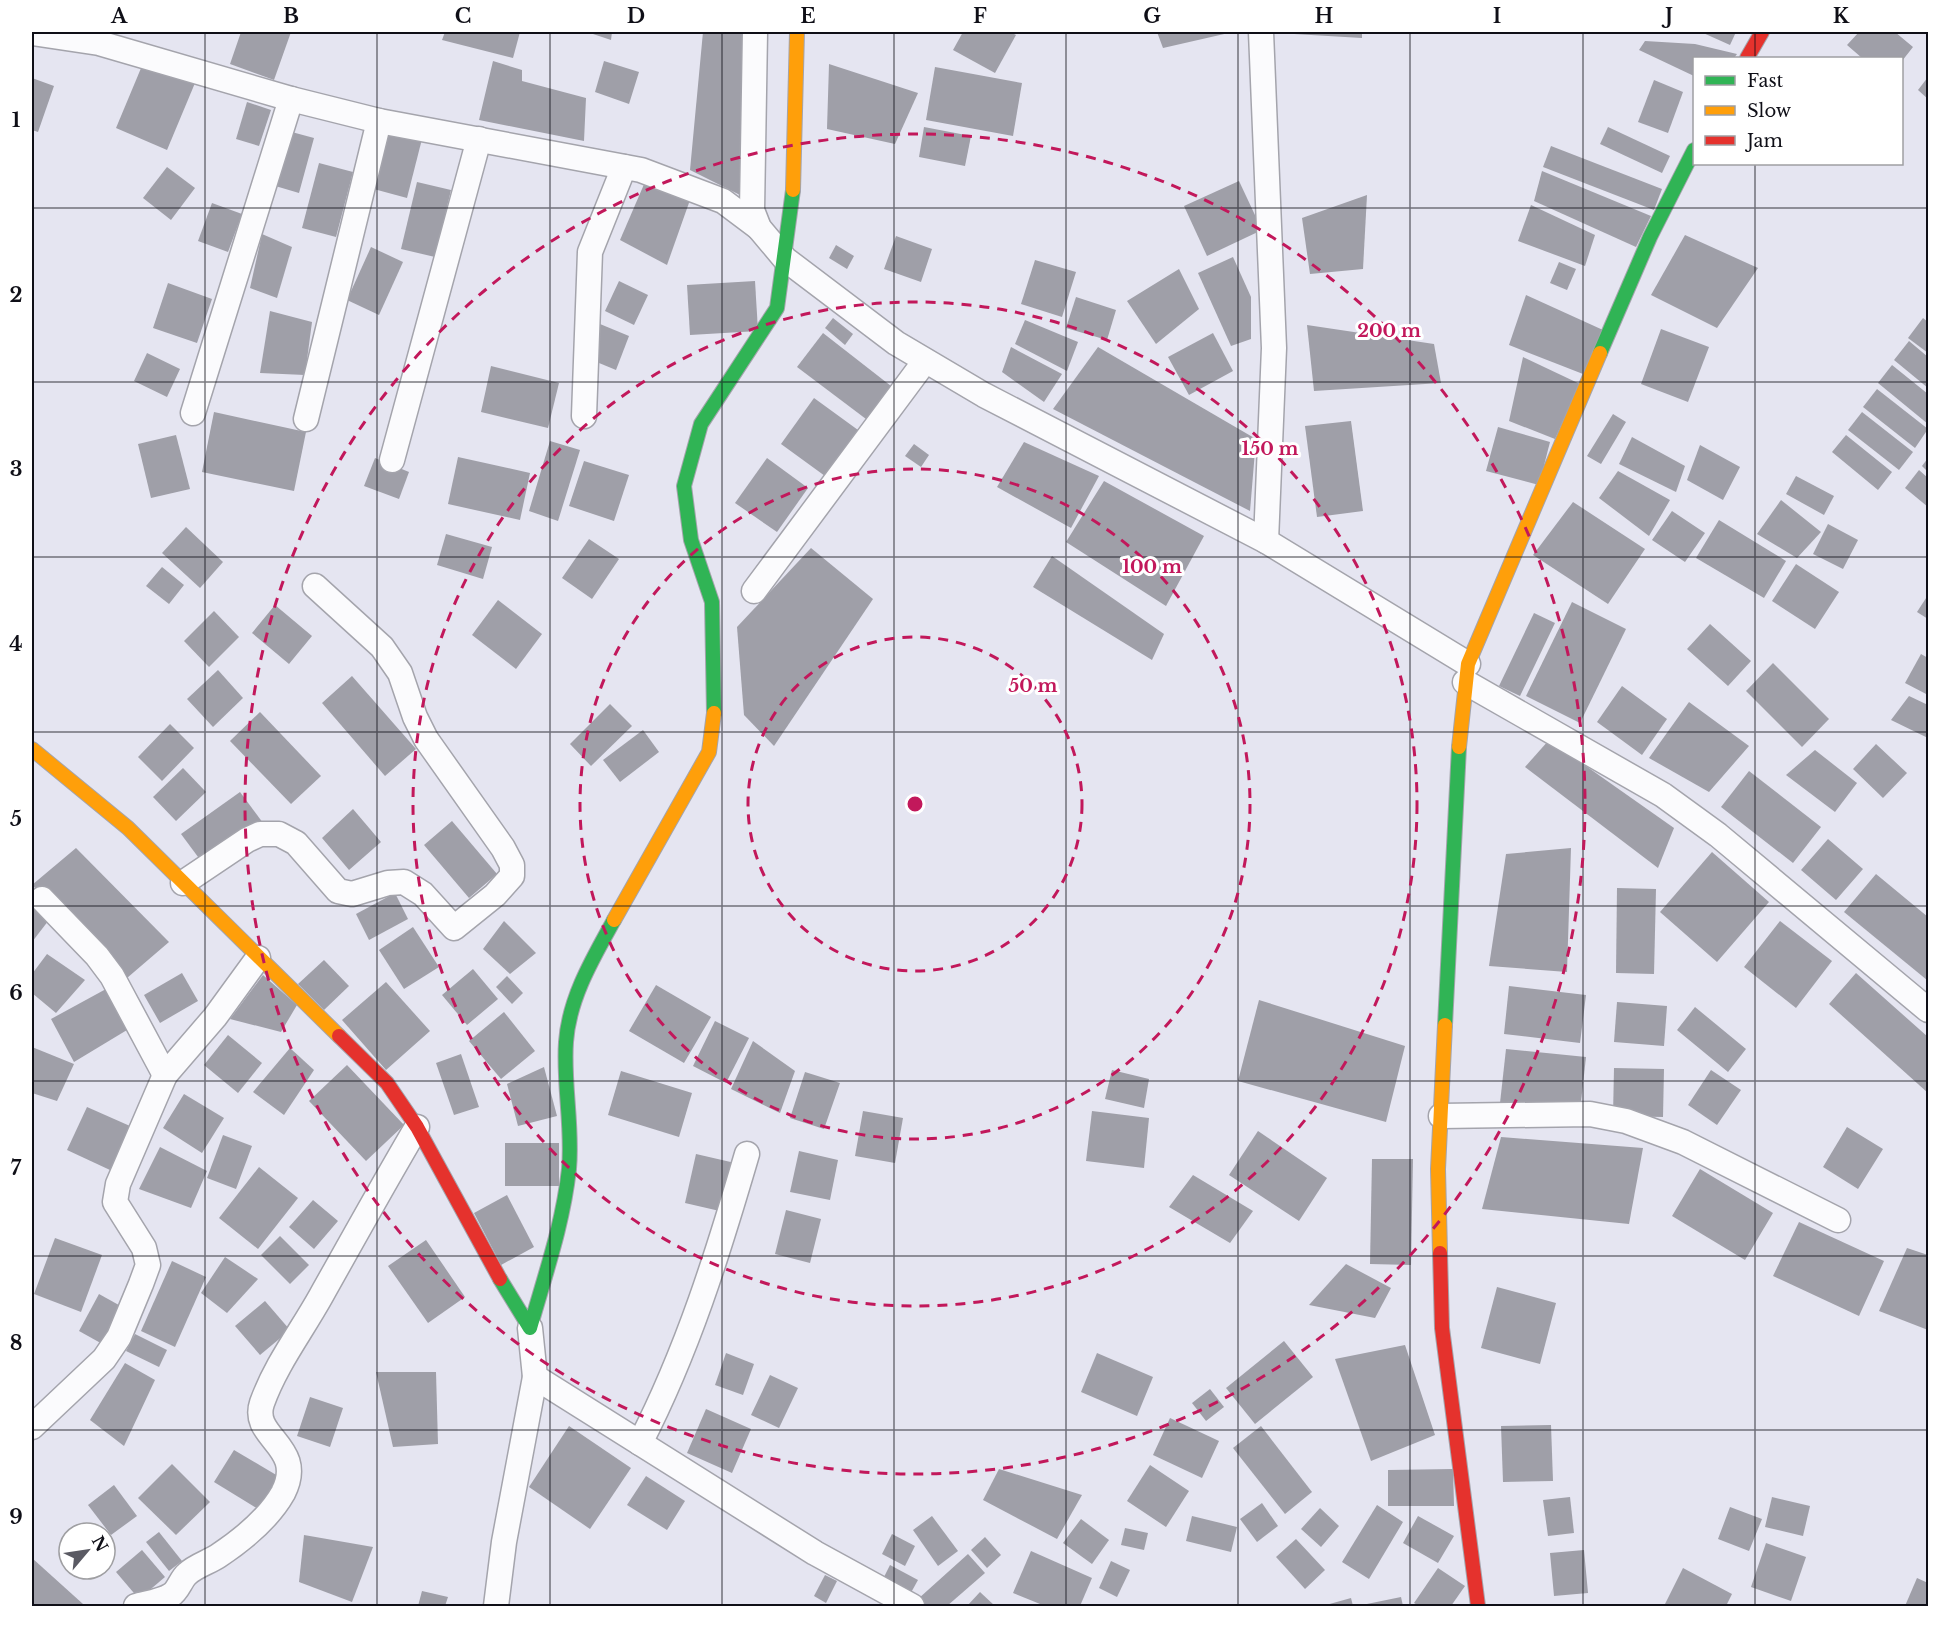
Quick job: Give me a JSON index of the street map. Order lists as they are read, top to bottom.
{
  "legend": ["Fast", "Slow", "Jam"],
  "north": "top right",
  "grid": {
    "columns": [
      "A",
      "B",
      "C",
      "D",
      "E",
      "F",
      "G",
      "H",
      "I",
      "J",
      "K"
    ],
    "rows": [
      "1",
      "2",
      "3",
      "4",
      "5",
      "6",
      "7",
      "8",
      "9"
    ]
  },
  "rings": [
    "200 m",
    "150 m",
    "100 m",
    "50 m"
  ]
}
